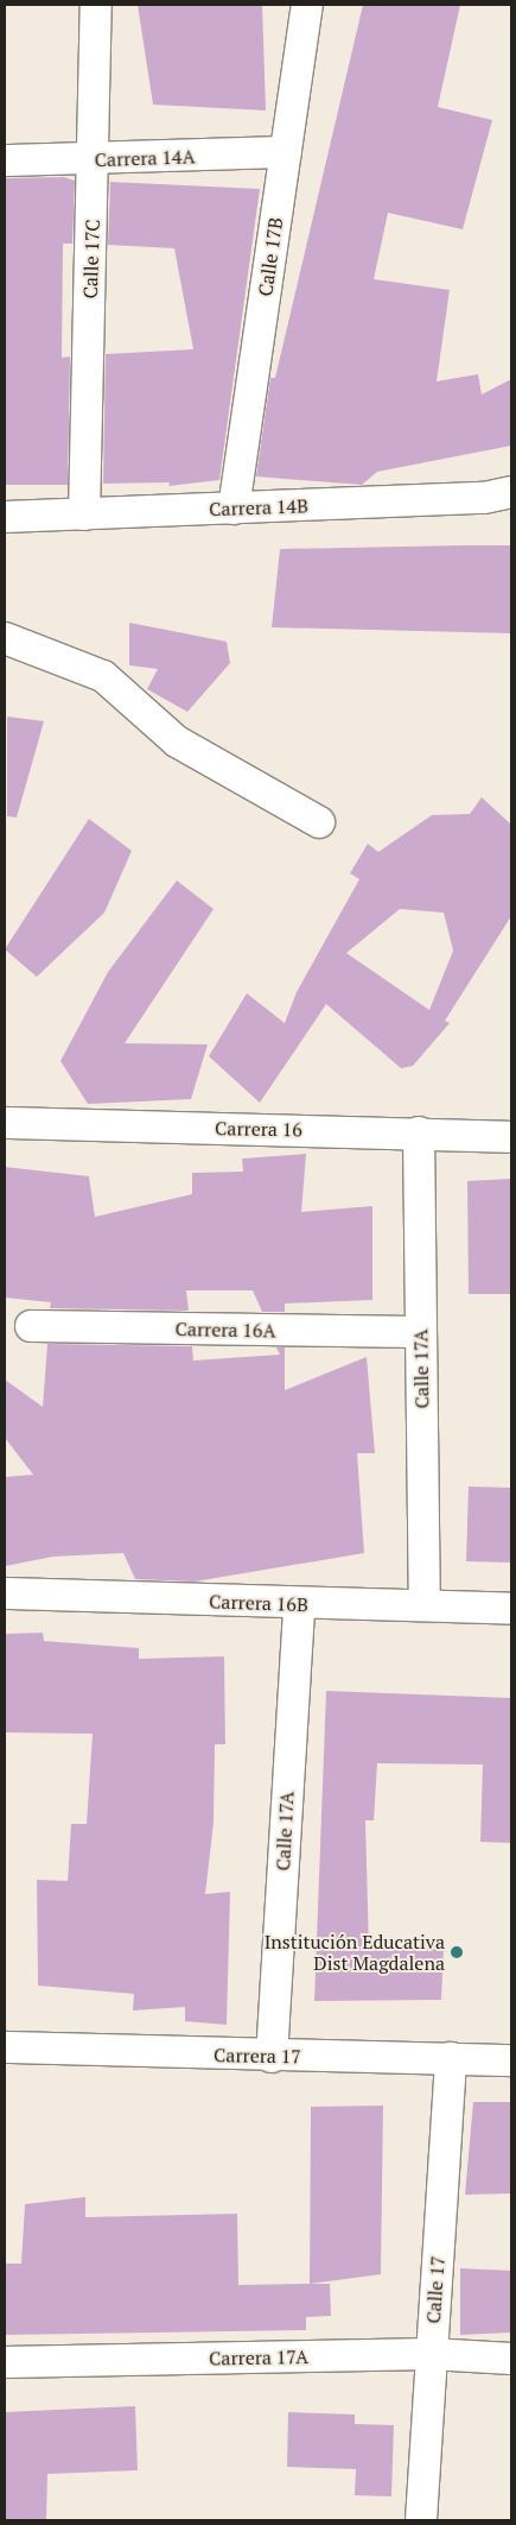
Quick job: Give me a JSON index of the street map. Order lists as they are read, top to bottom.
{
  "streets": {
    "street": [
      "Carrera 14A",
      "Calle 17B",
      "Calle 17C",
      "Carrera 14B",
      "Carrera 16",
      "Carrera 16A",
      "Calle 17A",
      "Carrera 16B",
      "Carrera 17",
      "Calle 17",
      "Carrera 17A"
    ]
  },
  "crossings": [
    ["Carrera 14A", "Calle 17B"],
    ["Carrera 14A", "Calle 17C"],
    ["Calle 17B", "Carrera 14B"],
    ["Calle 17C", "Carrera 14B"],
    ["Carrera 16", "Calle 17A"],
    ["Carrera 16A", "Calle 17A"],
    ["Calle 17A", "Carrera 16B"],
    ["Calle 17A", "Carrera 17"],
    ["Carrera 17", "Calle 17"],
    ["Calle 17", "Carrera 17A"]
  ],
  "places": ["Institución Educativa Dist Magdalena"]
}
